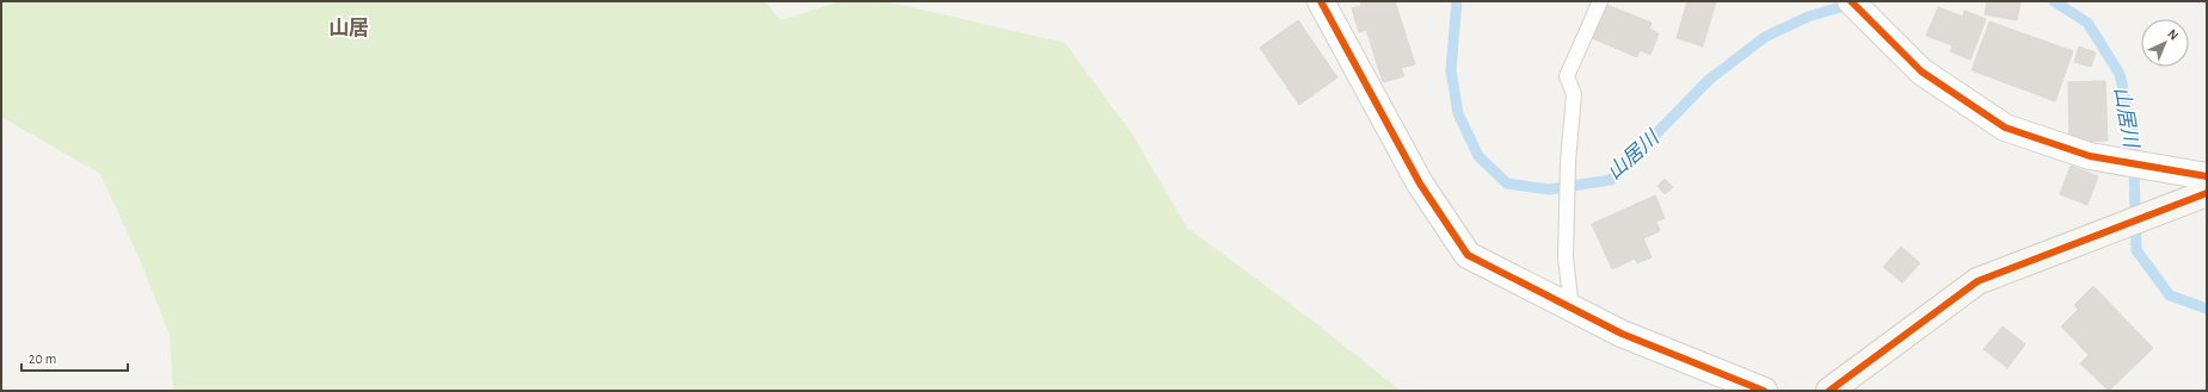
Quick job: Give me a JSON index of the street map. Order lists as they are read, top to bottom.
{
  "districts": ["山居"],
  "water": ["山居川"],
  "scale_bar": "20 m",
  "north": "top right"
}
